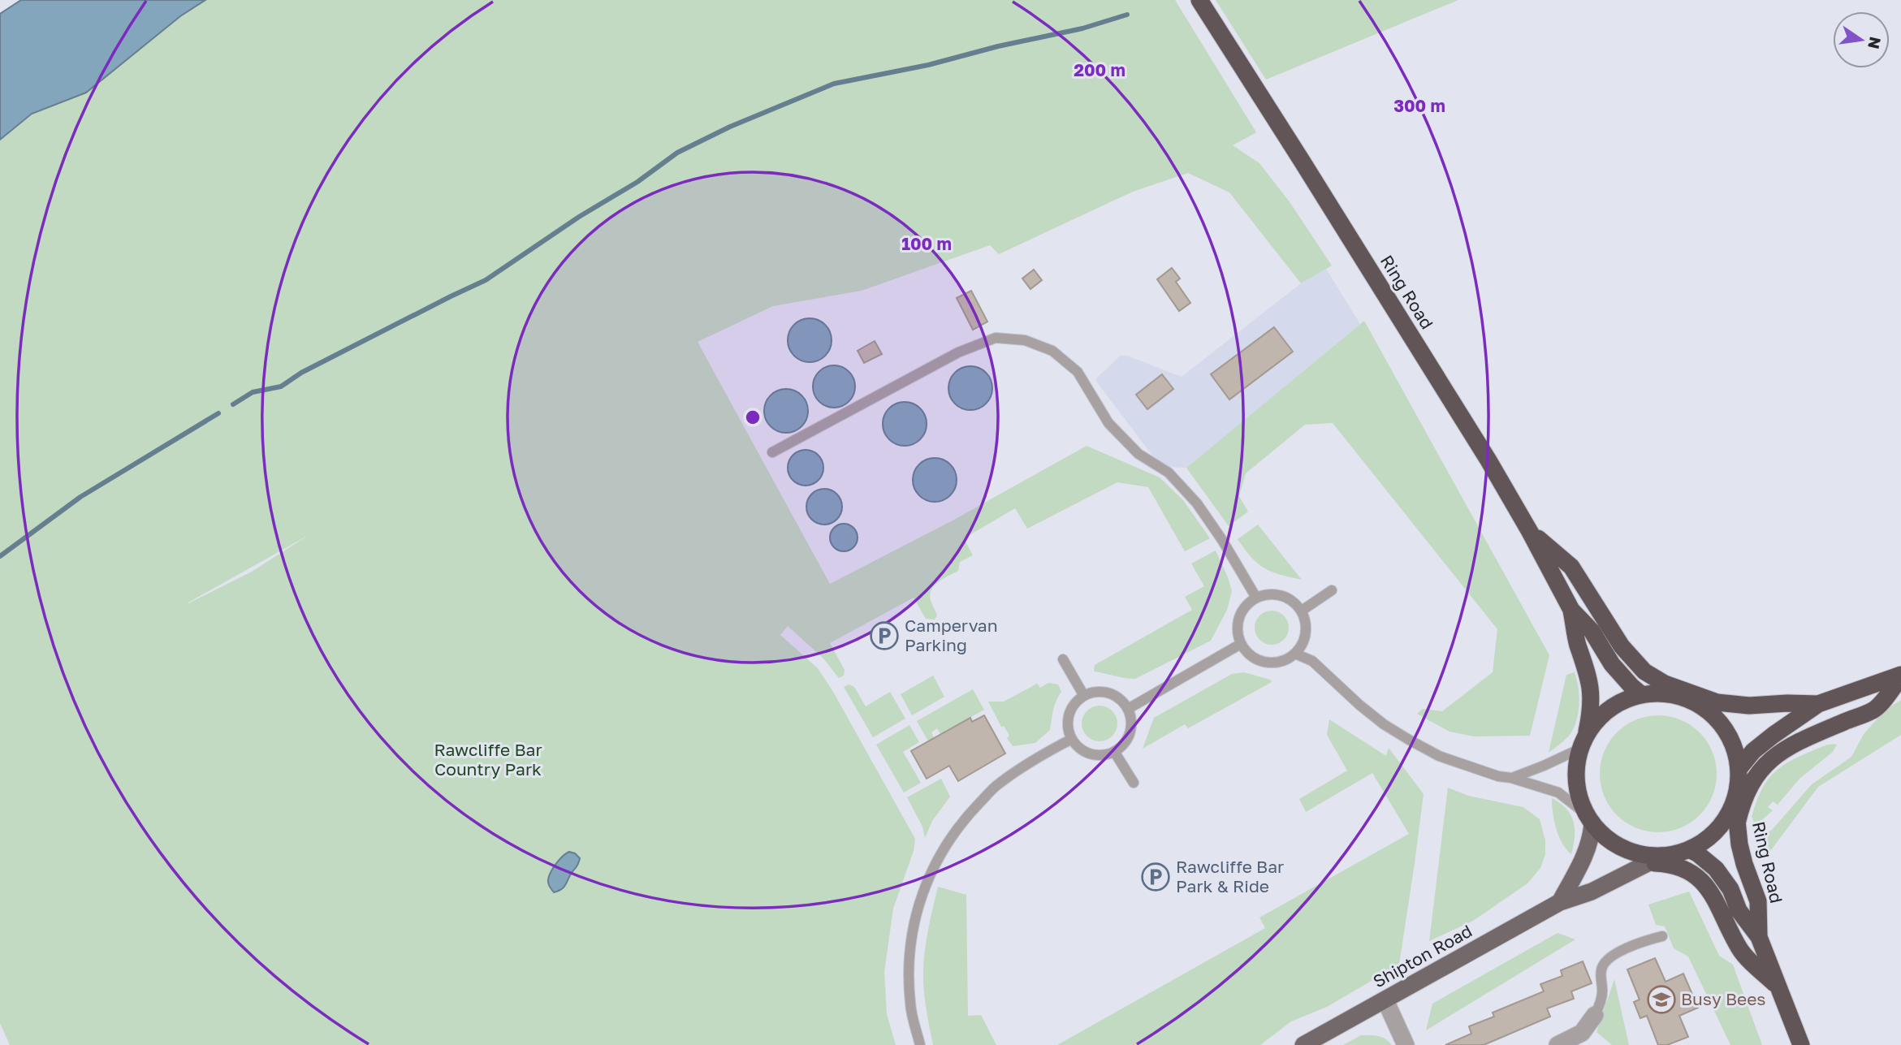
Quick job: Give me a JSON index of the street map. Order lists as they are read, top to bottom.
{
  "streets": {
    "highway": ["Ring Road"],
    "main road": ["Shipton Road"]
  },
  "crossings": [
    ["Ring Road", "Shipton Road"]
  ],
  "parks": ["Rawcliffe Bar Country Park"],
  "places": {
    "parking": ["Campervan Parking", "Rawcliffe Bar Park & Ride"],
    "school or university": ["Busy Bees"]
  },
  "north": "right",
  "rings": ["200 m", "300 m", "100 m"]
}
